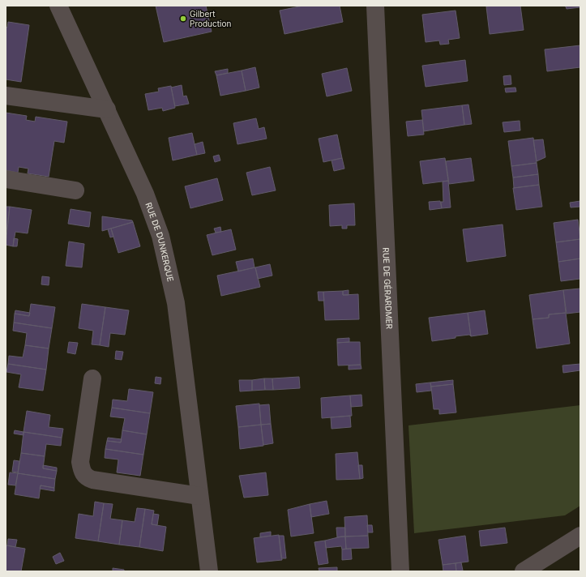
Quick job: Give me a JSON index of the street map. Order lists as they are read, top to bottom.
{
  "streets": {
    "street": ["RUE DE DUNKERQUE", "RUE DE GÉRARDMER"]
  },
  "places": ["Gilbert Production"]
}
